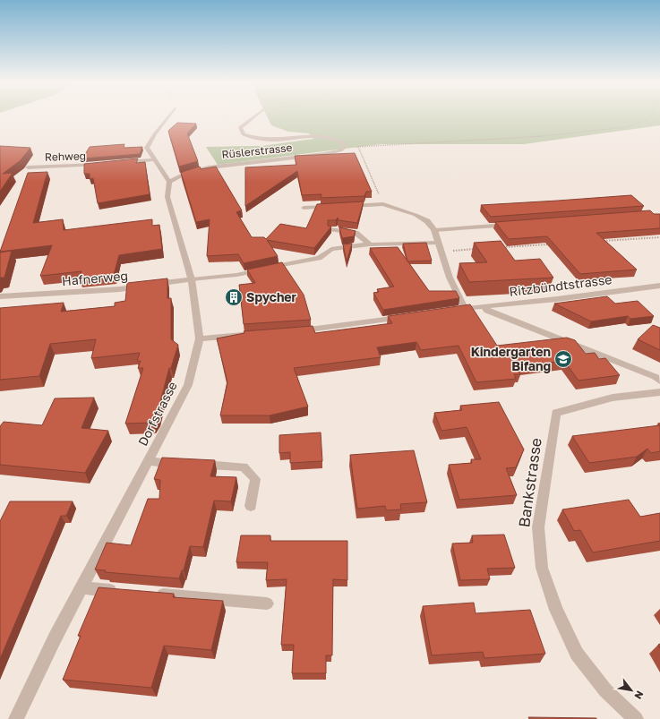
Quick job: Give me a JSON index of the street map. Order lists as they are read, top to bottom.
{
  "streets": {
    "street": [
      "Rüslerstrasse",
      "Rehweg",
      "Hafnerweg",
      "Ritzbündtstrasse",
      "Dorfstrasse",
      "Bankstrasse"
    ]
  },
  "crossings": [
    ["Rüslerstrasse", "Dorfstrasse"],
    ["Hafnerweg", "Dorfstrasse"]
  ],
  "places": {
    "building": ["Spycher"],
    "school or university": ["Kindergarten Bifang"]
  },
  "north": "bottom right"
}
